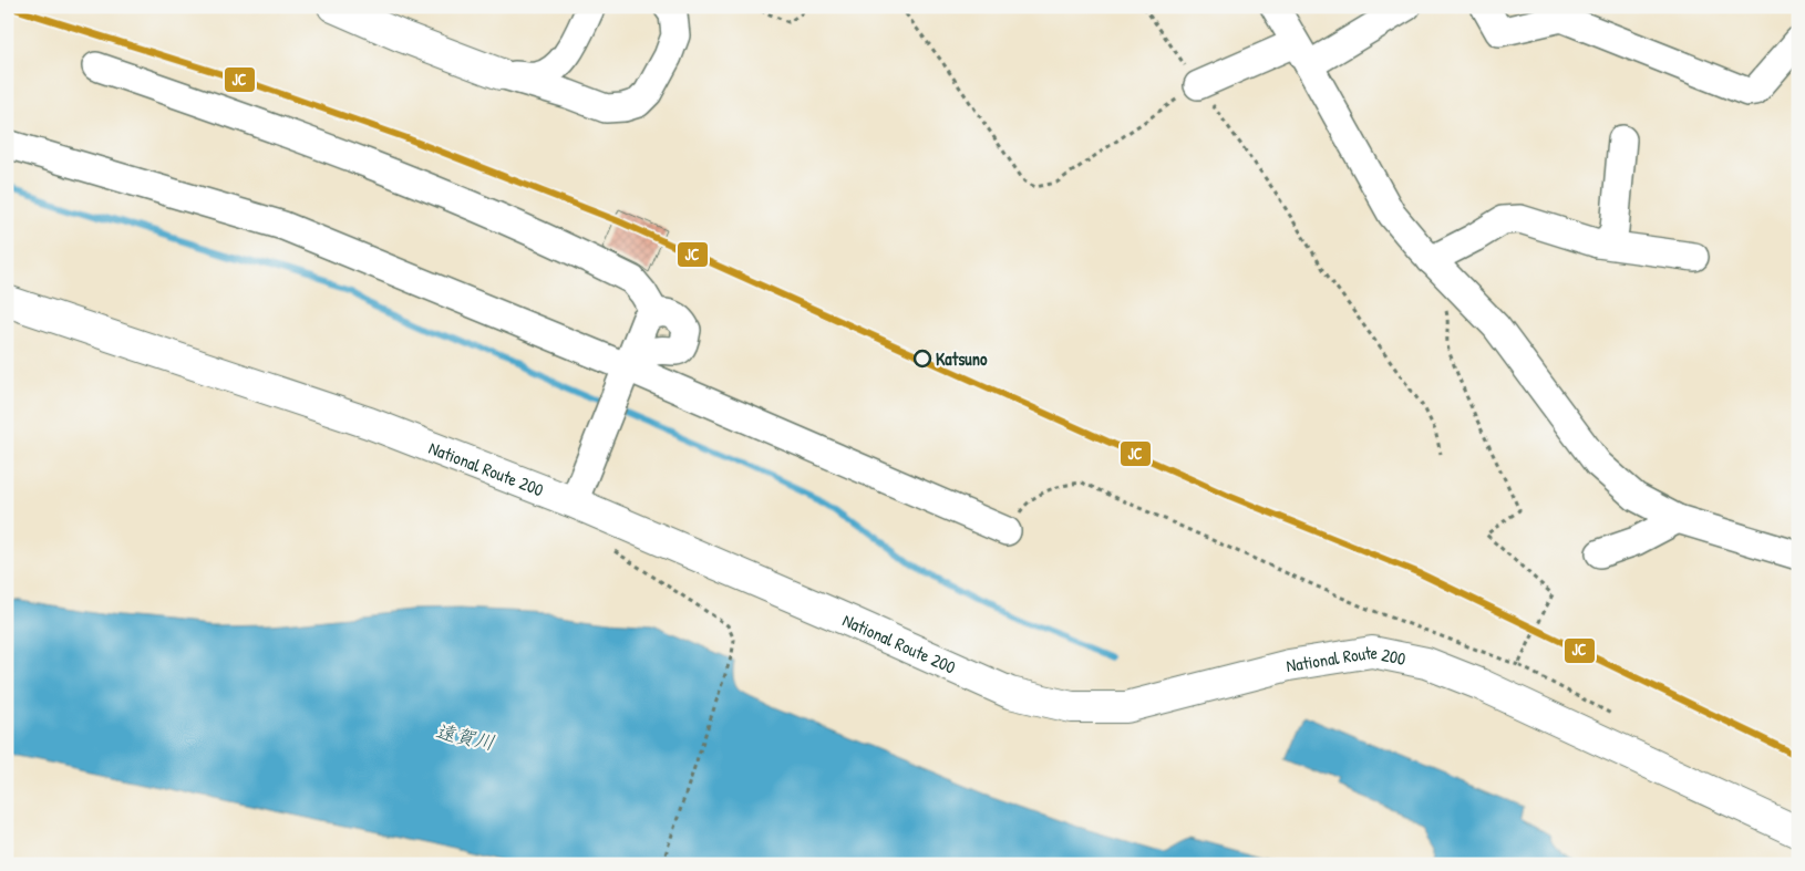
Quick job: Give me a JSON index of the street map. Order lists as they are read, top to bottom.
{
  "streets": {
    "main road": ["National Route 200"]
  },
  "water": ["遠賀川"],
  "places": ["Katsuno"],
  "lines": ["transit line JC"]
}
